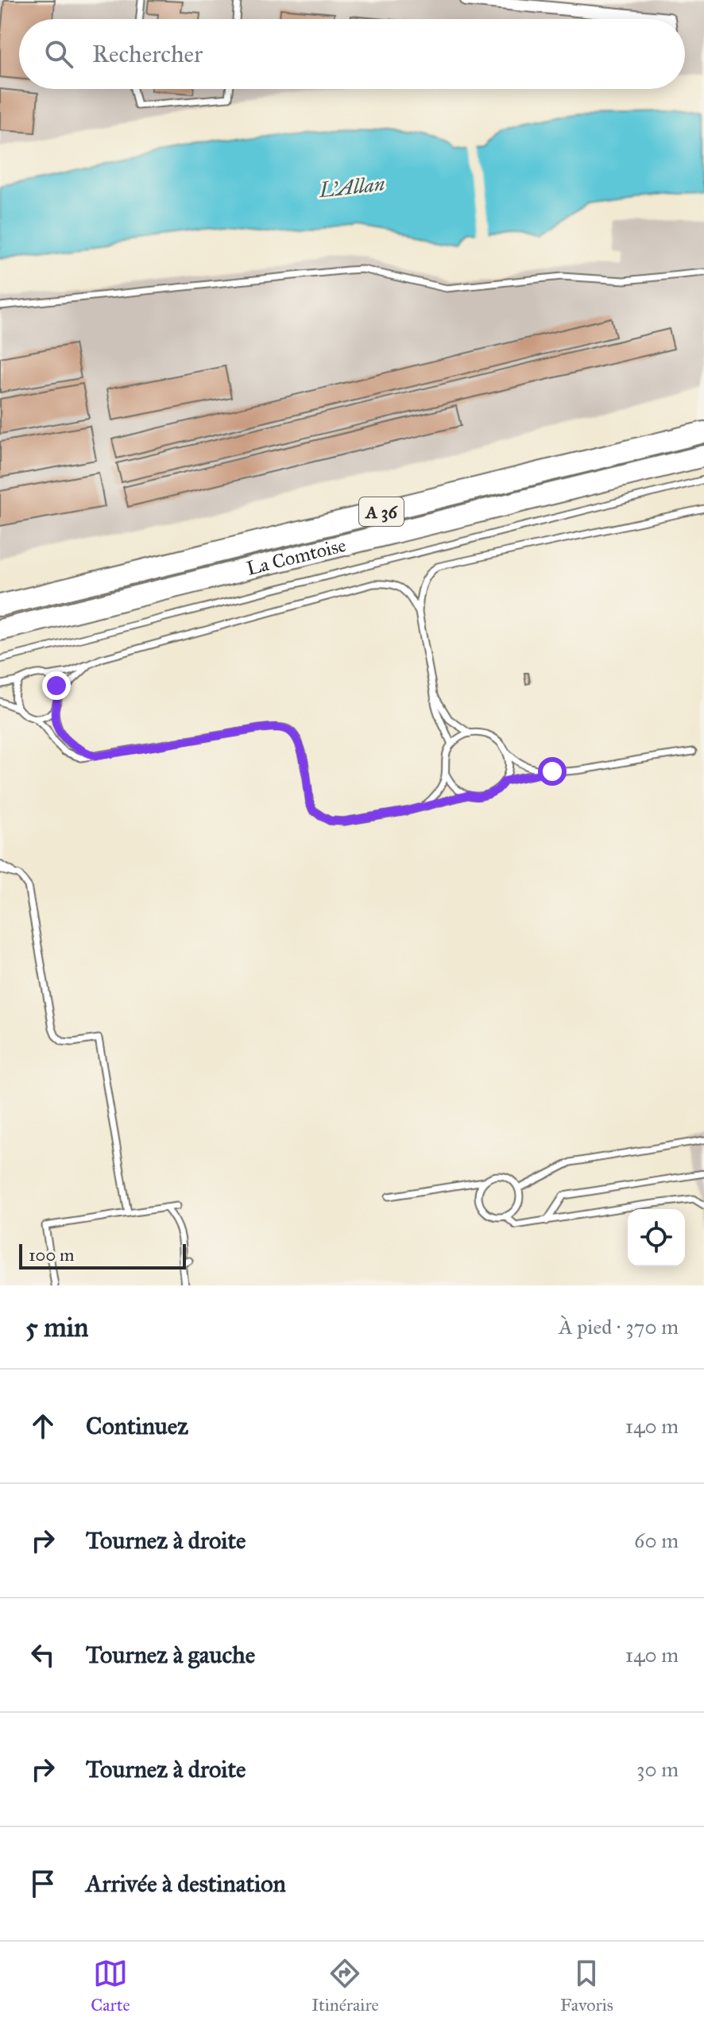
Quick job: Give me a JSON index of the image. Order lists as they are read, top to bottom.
{
  "streets": {
    "highway": ["A 36", "La Comtoise"]
  },
  "water": ["L'Allan"],
  "scale_bar": "100 m",
  "page": {
    "search": "Rechercher",
    "scale": "100 m",
    "heading": ["5 min", "À pied · 370 m"],
    "list": [
      ["Continuez", "140 m"],
      ["Tournez à droite", "60 m"],
      ["Tournez à gauche", "140 m"],
      ["Tournez à droite", "30 m"],
      "Arrivée à destination"
    ],
    "nav": ["Carte", "Itinéraire", "Favoris"]
  }
}
